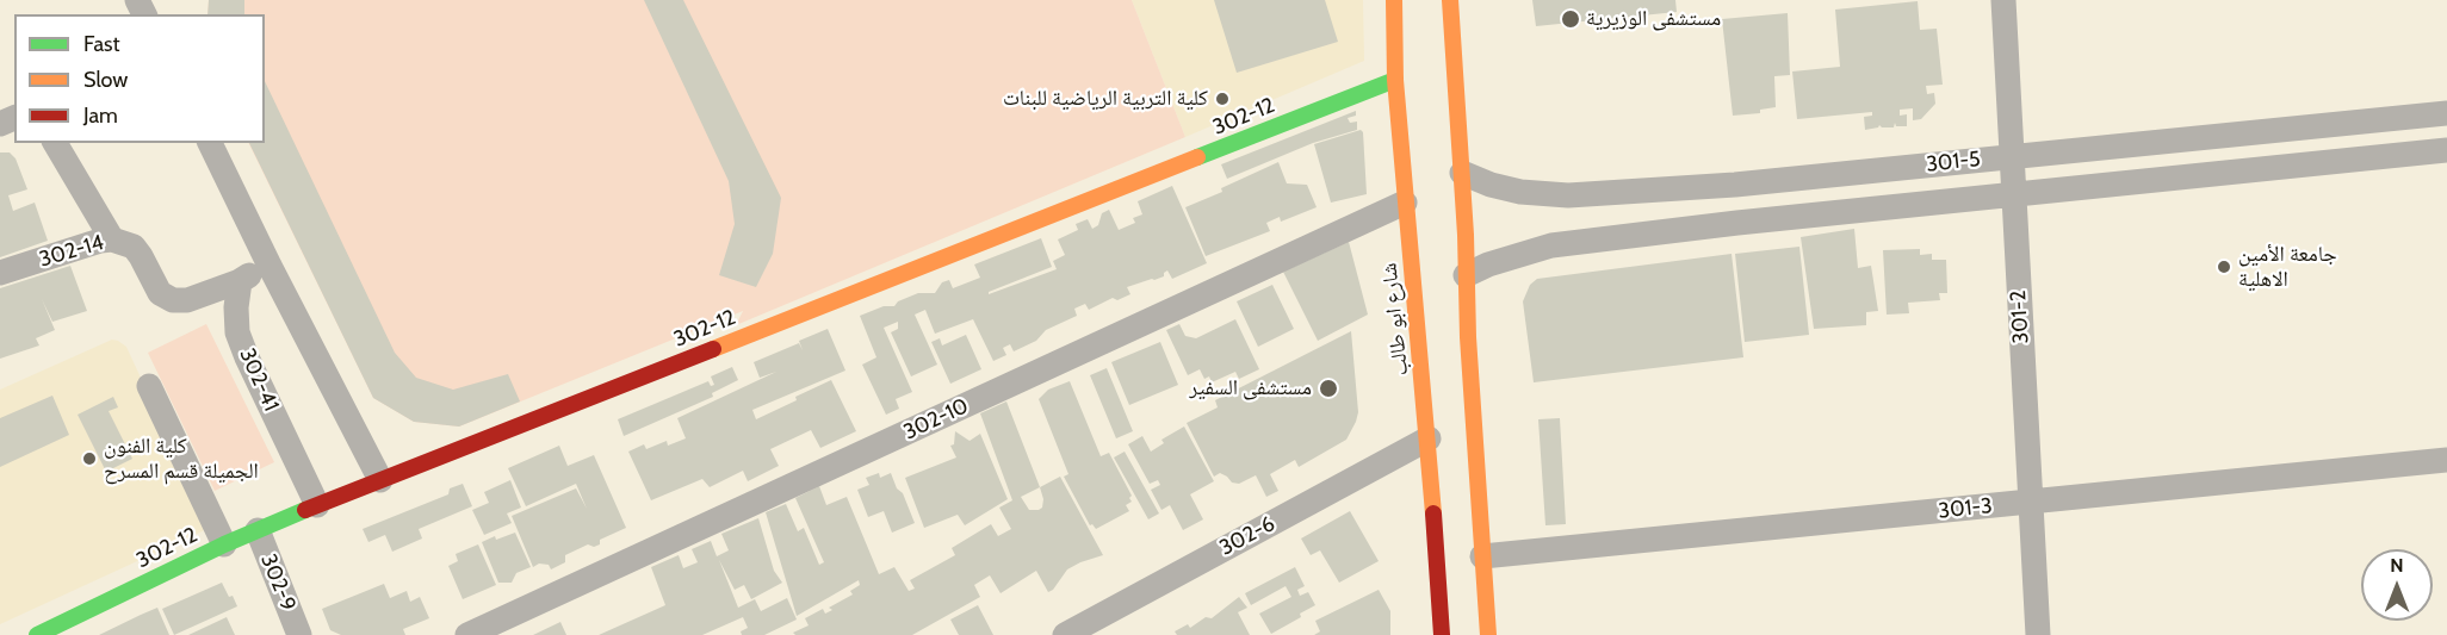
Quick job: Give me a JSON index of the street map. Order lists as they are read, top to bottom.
{
  "streets": {
    "street": [
      "302-12",
      "301-5",
      "302-14",
      "301-2",
      "شارع ابو طالب",
      "302-41",
      "302-10",
      "301-3",
      "302-6",
      "302-9"
    ]
  },
  "crossings": [
    ["302-12", "شارع ابو طالب"],
    ["302-12", "302-41"],
    ["302-12", "302-9"],
    ["301-5", "301-2"],
    ["302-14", "302-41"],
    ["301-2", "301-3"],
    ["شارع ابو طالب", "302-10"],
    ["شارع ابو طالب", "302-6"]
  ],
  "places": [
    "مستشفى الوزيرية",
    "كلية التربية الرياضية للبنات",
    "جامعة الأمين الاهلية",
    "مستشفى السفير",
    "كلية الفنون الجميلة قسم المسرح"
  ],
  "legend": ["Fast", "Slow", "Jam"],
  "north": "top"
}
